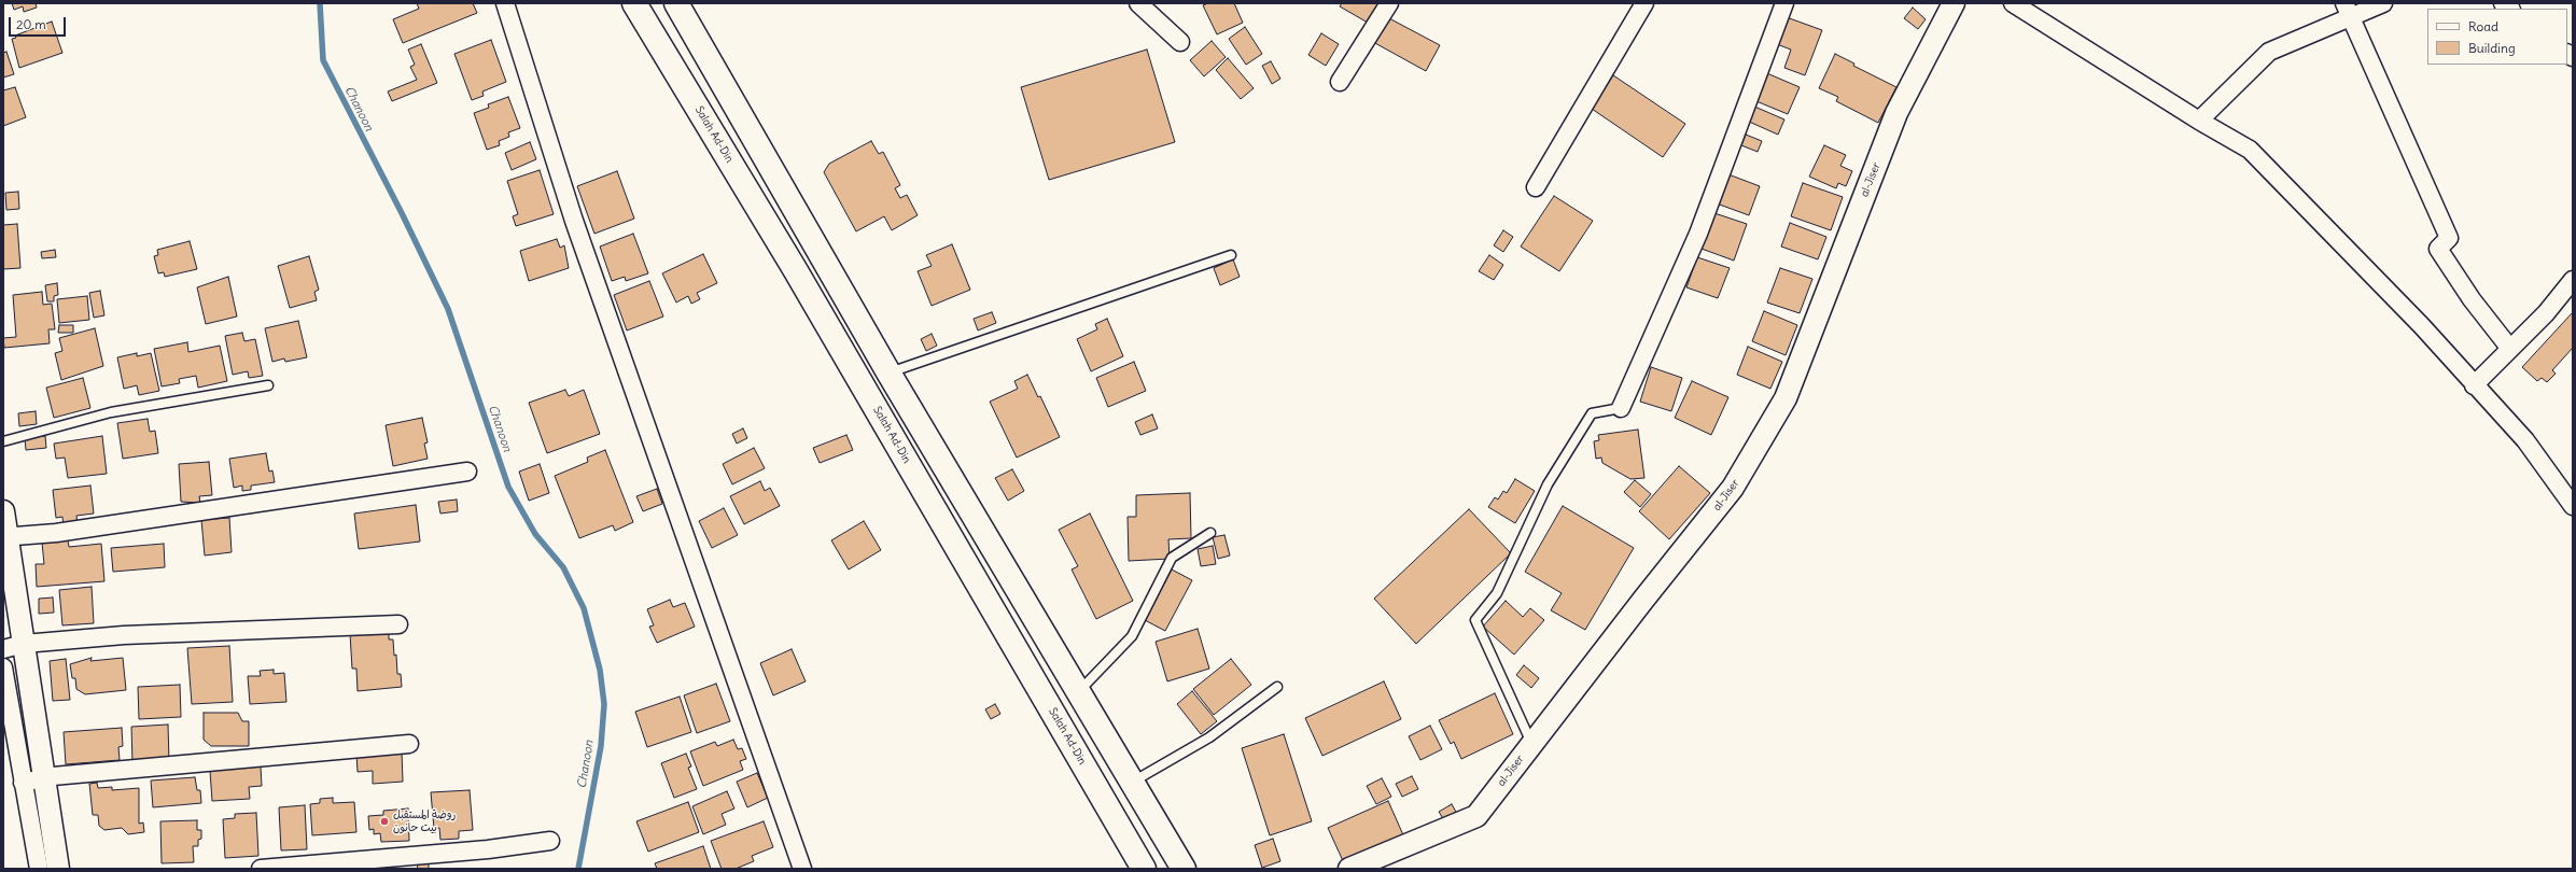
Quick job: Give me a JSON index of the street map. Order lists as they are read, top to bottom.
{
  "streets": {
    "highway": ["Salah Ad-Din"],
    "street": ["al-Jiser"]
  },
  "water": ["Chanoon"],
  "places": ["روضة المستقبل بيت حانون"],
  "legend": ["Road", "Building"],
  "scale_bar": "20 m"
}
